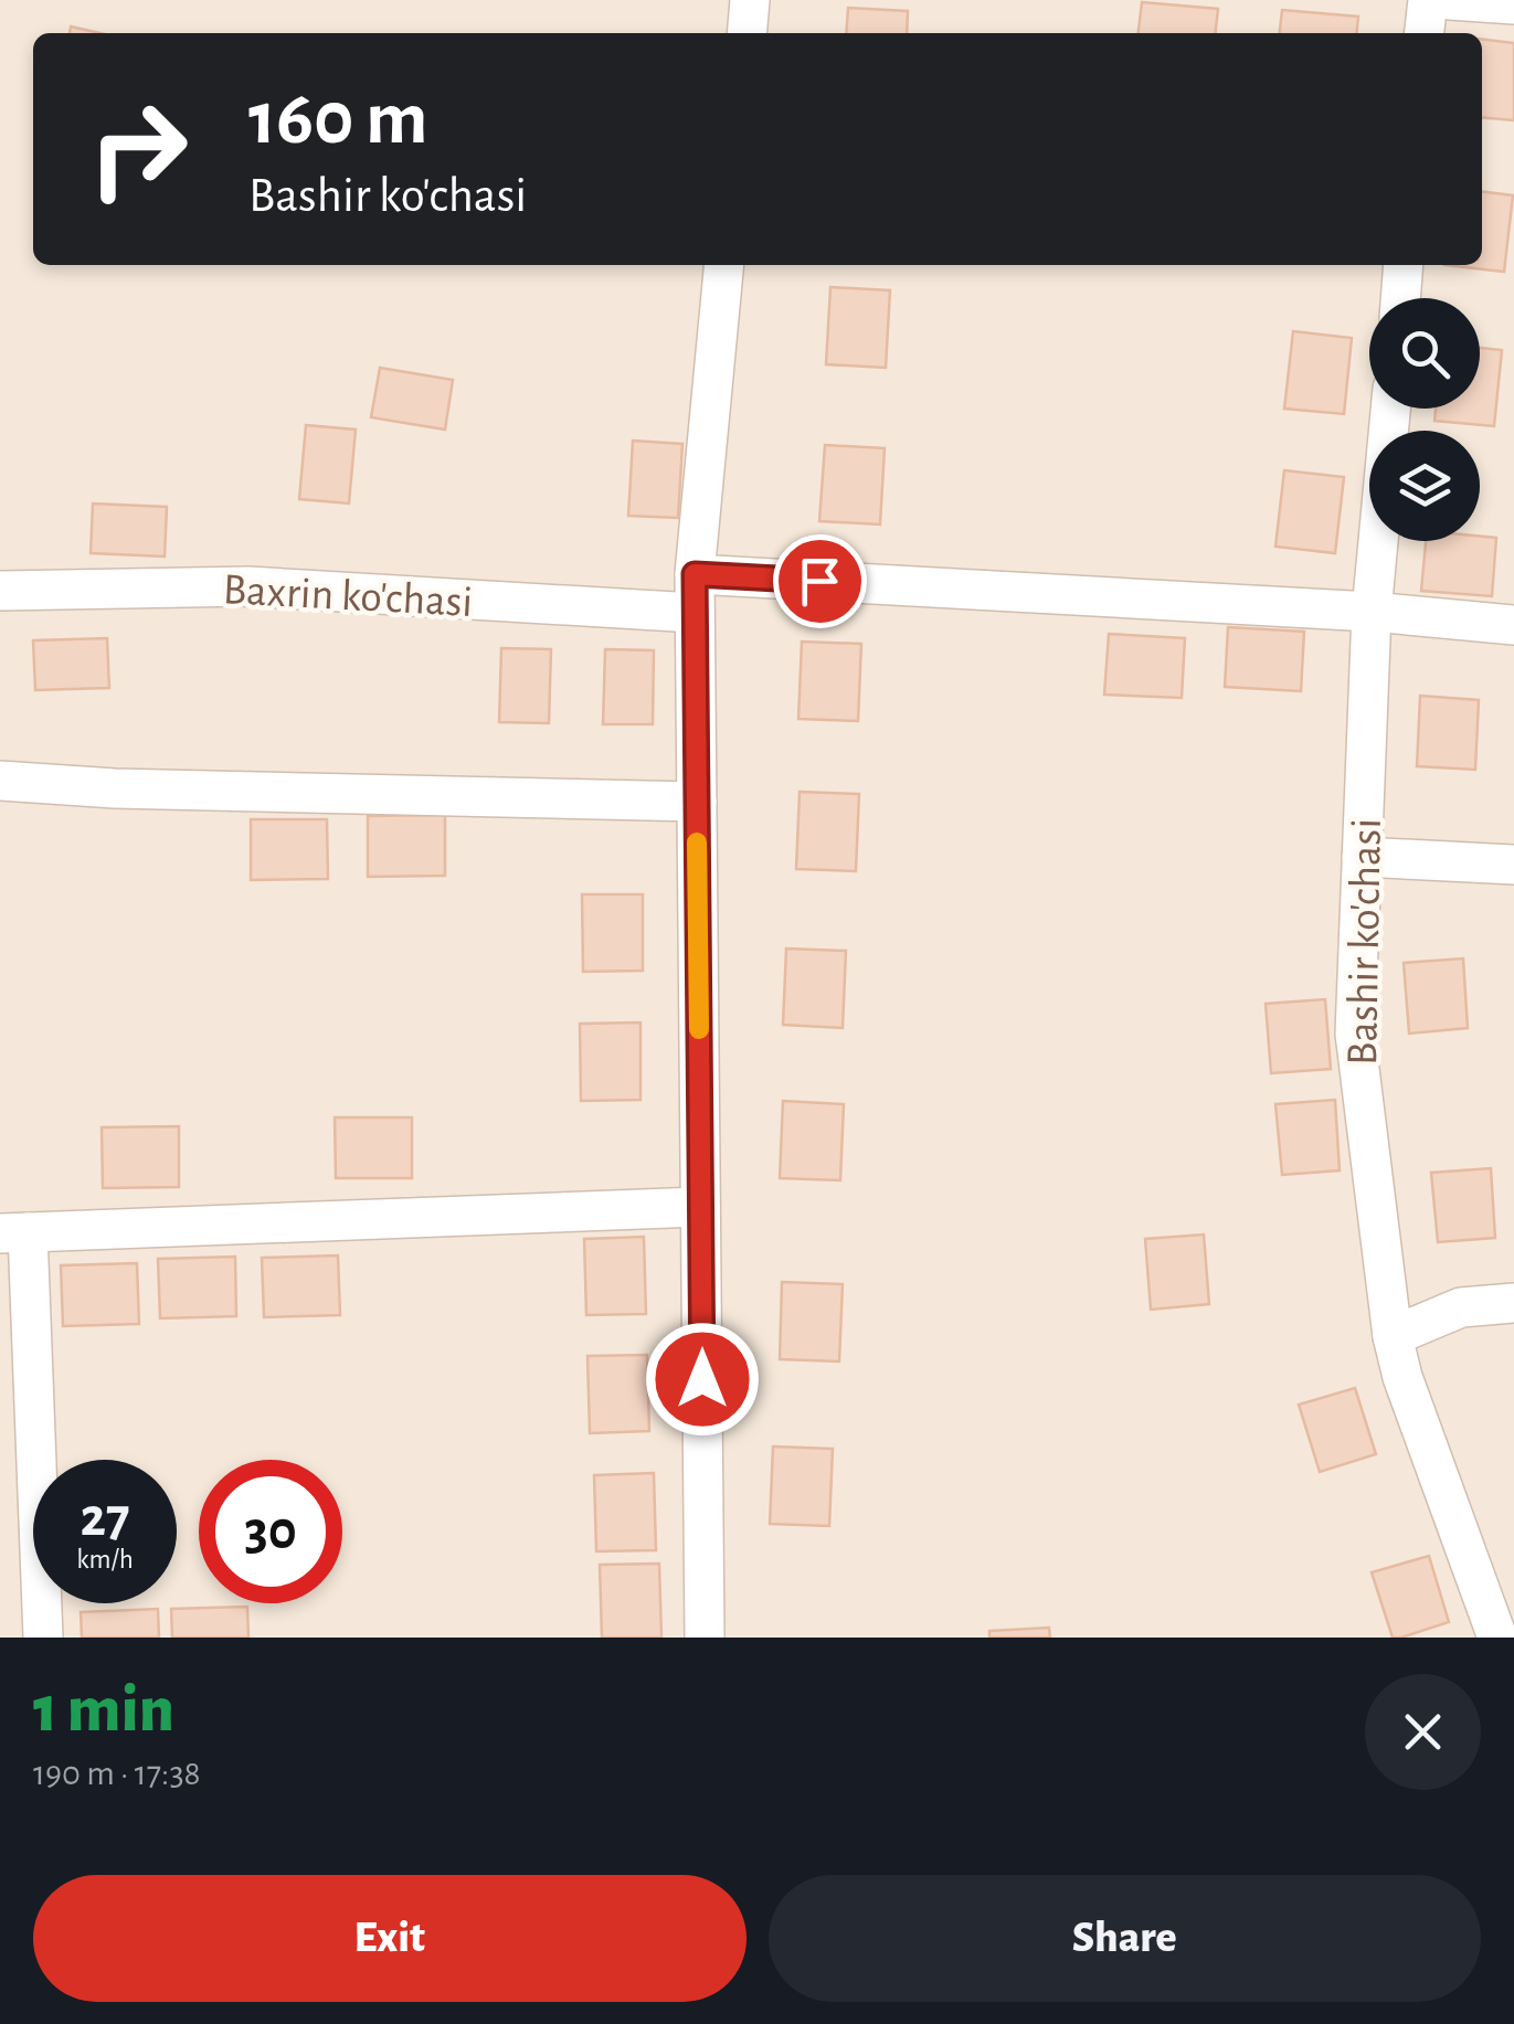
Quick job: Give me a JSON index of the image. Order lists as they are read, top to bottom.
{
  "streets": {
    "street": ["Baxrin ko'chasi", "Bashir ko'chasi"]
  },
  "page": {
    "turn": ["160 m", "Bashir ko'chasi"],
    "speed": "27 km/h",
    "limit": "30",
    "heading": ["1 min", "190 m · 17:38"],
    "buttons": ["Exit", "Share"]
  }
}
